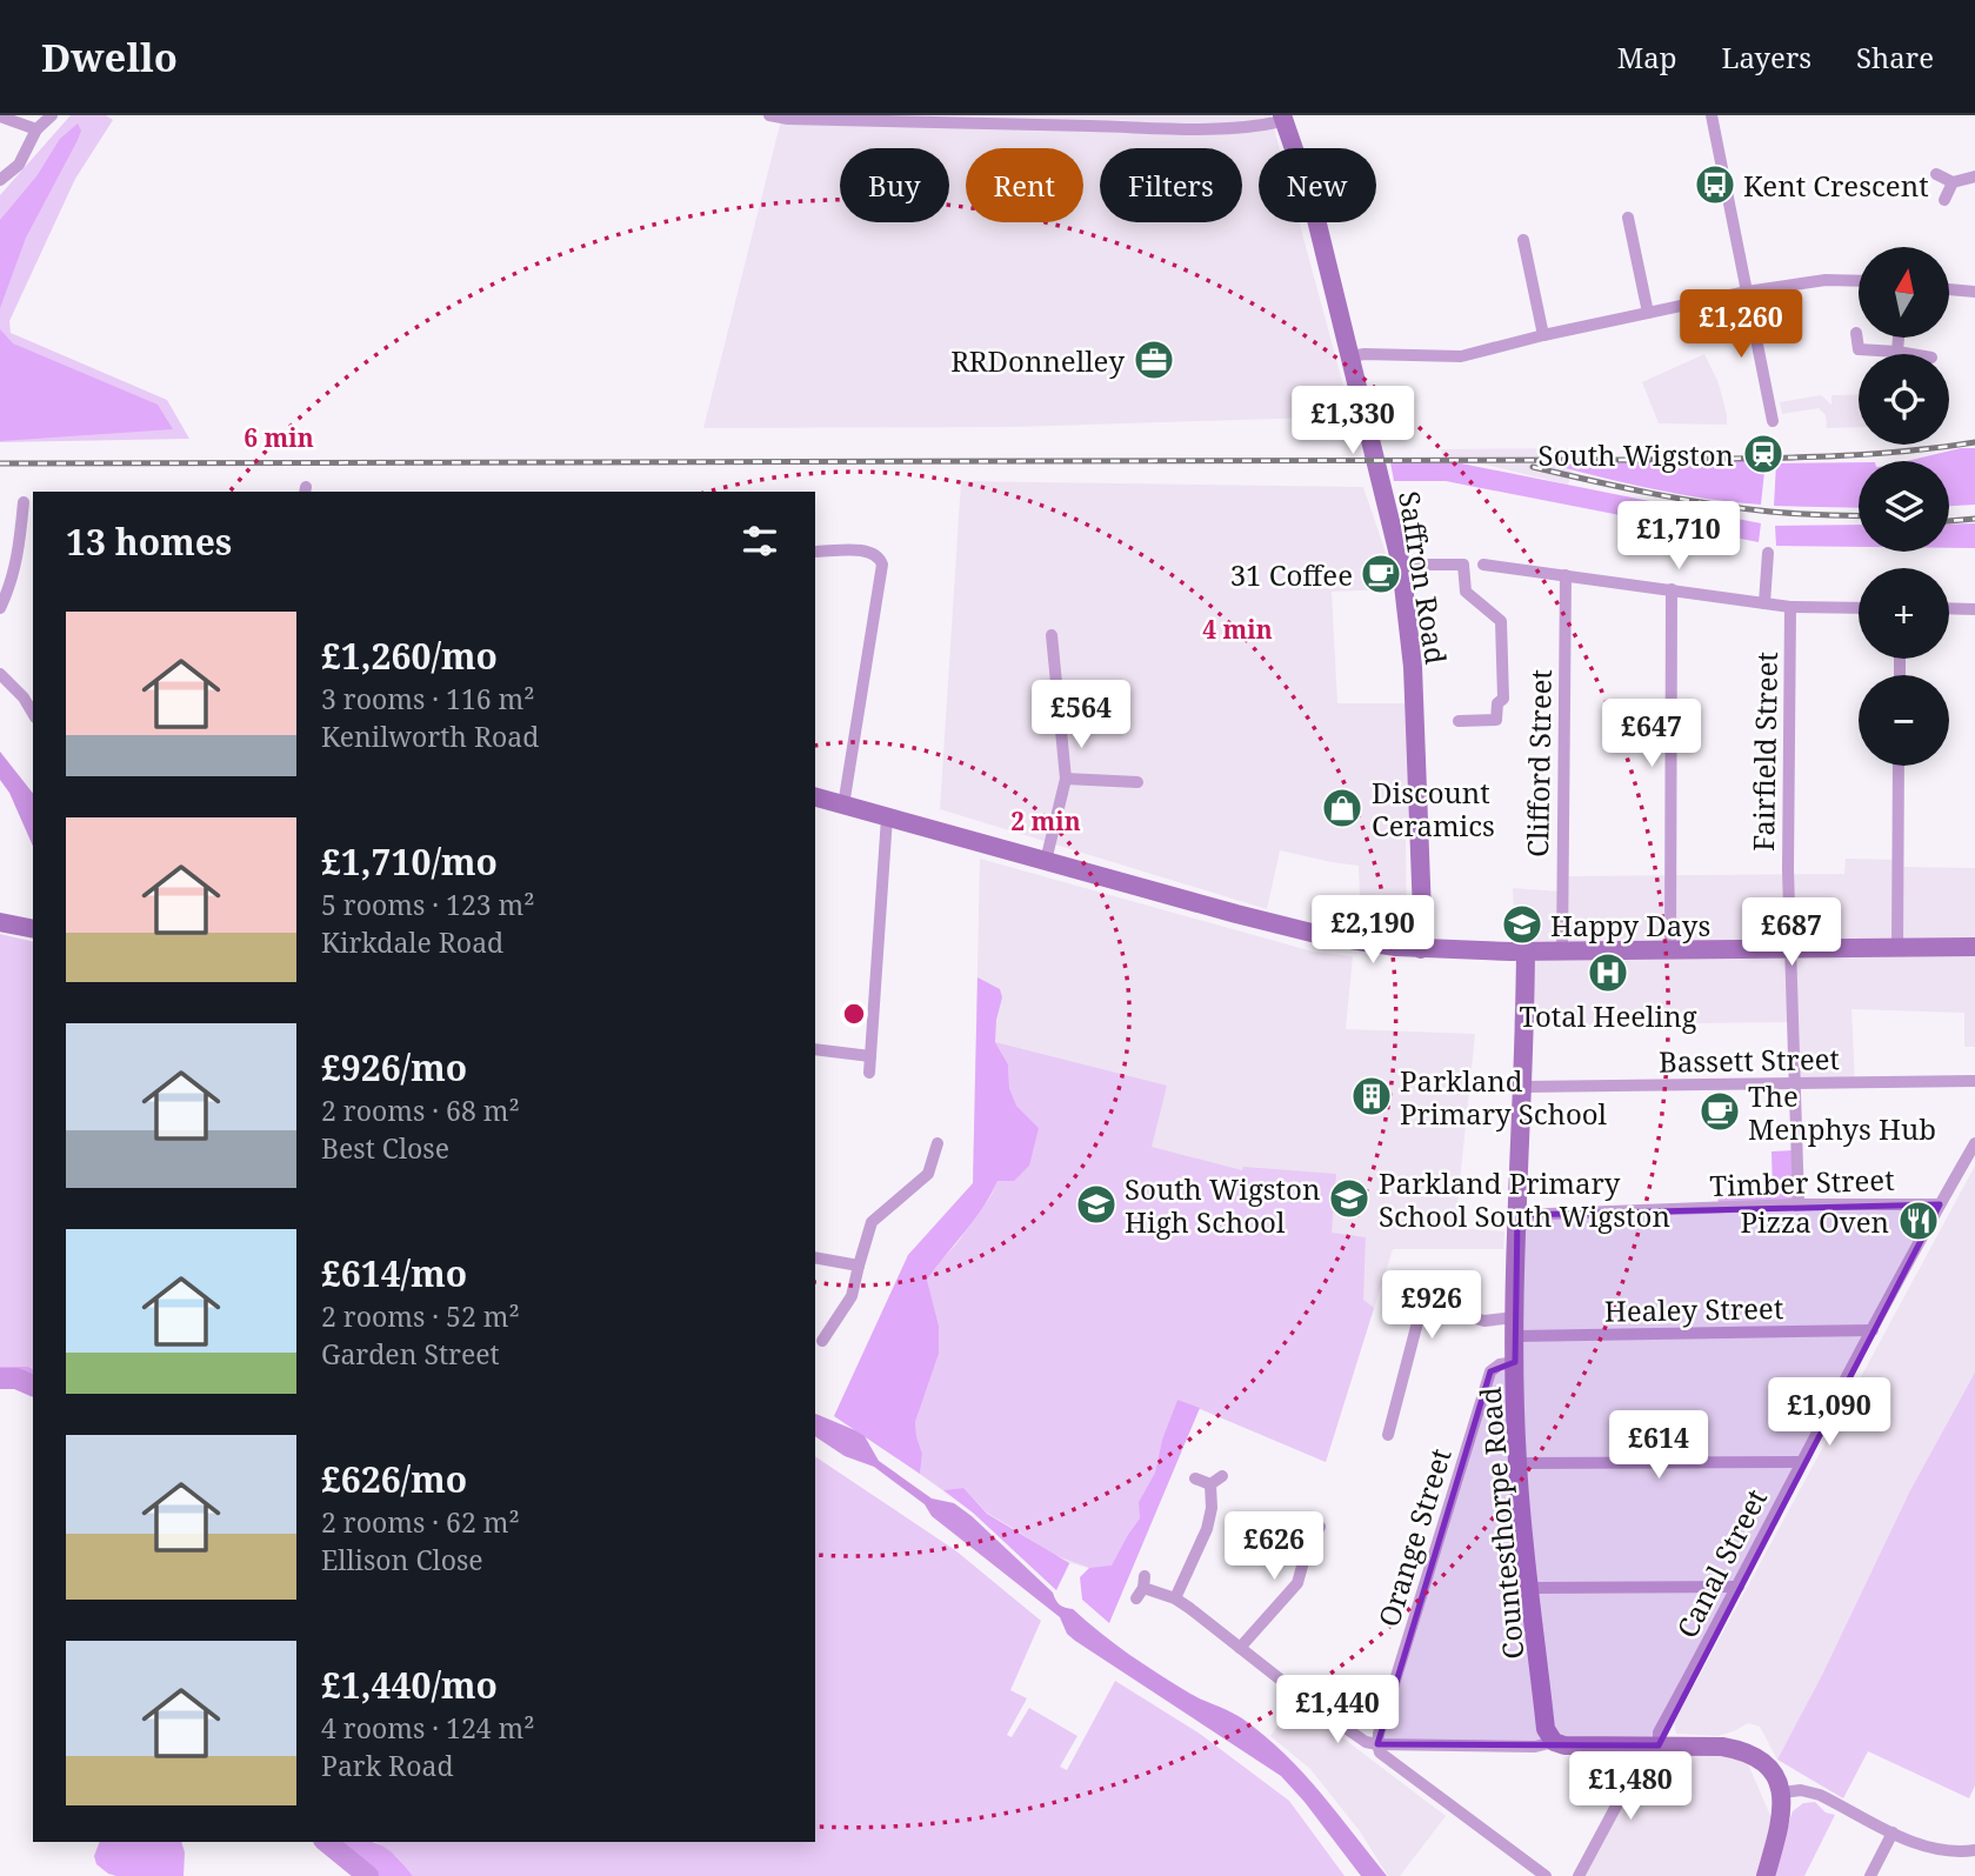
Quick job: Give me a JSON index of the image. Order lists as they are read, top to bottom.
{
  "streets": {
    "main road": ["Saffron Road", "Countesthorpe Road"],
    "street": [
      "Fairfield Street",
      "Clifford Street",
      "Bassett Street",
      "Timber Street",
      "Healey Street",
      "Orange Street",
      "Canal Street"
    ]
  },
  "crossings": [
    ["Fairfield Street", "Bassett Street"],
    ["Fairfield Street", "Timber Street"],
    ["Bassett Street", "Countesthorpe Road"],
    ["Timber Street", "Countesthorpe Road"],
    ["Timber Street", "Canal Street"],
    ["Healey Street", "Countesthorpe Road"],
    ["Healey Street", "Canal Street"],
    ["Countesthorpe Road", "Orange Street"]
  ],
  "places": {
    "bus stop": ["Kent Crescent"],
    "office": ["RRDonnelley"],
    "station": ["South Wigston"],
    "cafe": ["31 Coffee", "The Menphys Hub"],
    "shop": ["Discount Ceramics"],
    "school or university": ["Happy Days", "Parkland Primary School South Wigston", "South Wigston High School"],
    "hospital": ["Total Heeling"],
    "building": ["Parkland Primary School"],
    "restaurant": ["Pizza Oven"]
  },
  "north": "top",
  "page": {
    "header": "Dwello",
    "nav": ["Map", "Layers", "Share"],
    "chip": [
      "Buy",
      "Rent",
      "Filters",
      "New"
    ],
    "map_buttons": ["+", "−"],
    "price": [
      "£1,260",
      "£1,330",
      "£1,710",
      "£564",
      "£647",
      "£2,190",
      "£687",
      "£926",
      "£1,090",
      "£614",
      "£626",
      "£1,440",
      "£1,480"
    ],
    "heading": "13 homes",
    "list": [
      {
        "name": "£1,260/mo",
        "note": "3 rooms · 116 m² · Kenilworth Road"
      },
      {
        "name": "£1,710/mo",
        "note": "5 rooms · 123 m² · Kirkdale Road"
      },
      {
        "name": "£926/mo",
        "note": "2 rooms · 68 m² · Best Close"
      },
      {
        "name": "£614/mo",
        "note": "2 rooms · 52 m² · Garden Street"
      },
      {
        "name": "£626/mo",
        "note": "2 rooms · 62 m² · Ellison Close"
      },
      {
        "name": "£1,440/mo",
        "note": "4 rooms · 124 m² · Park Road"
      }
    ]
  },
  "rings": ["6 min", "4 min", "2 min"]
}
